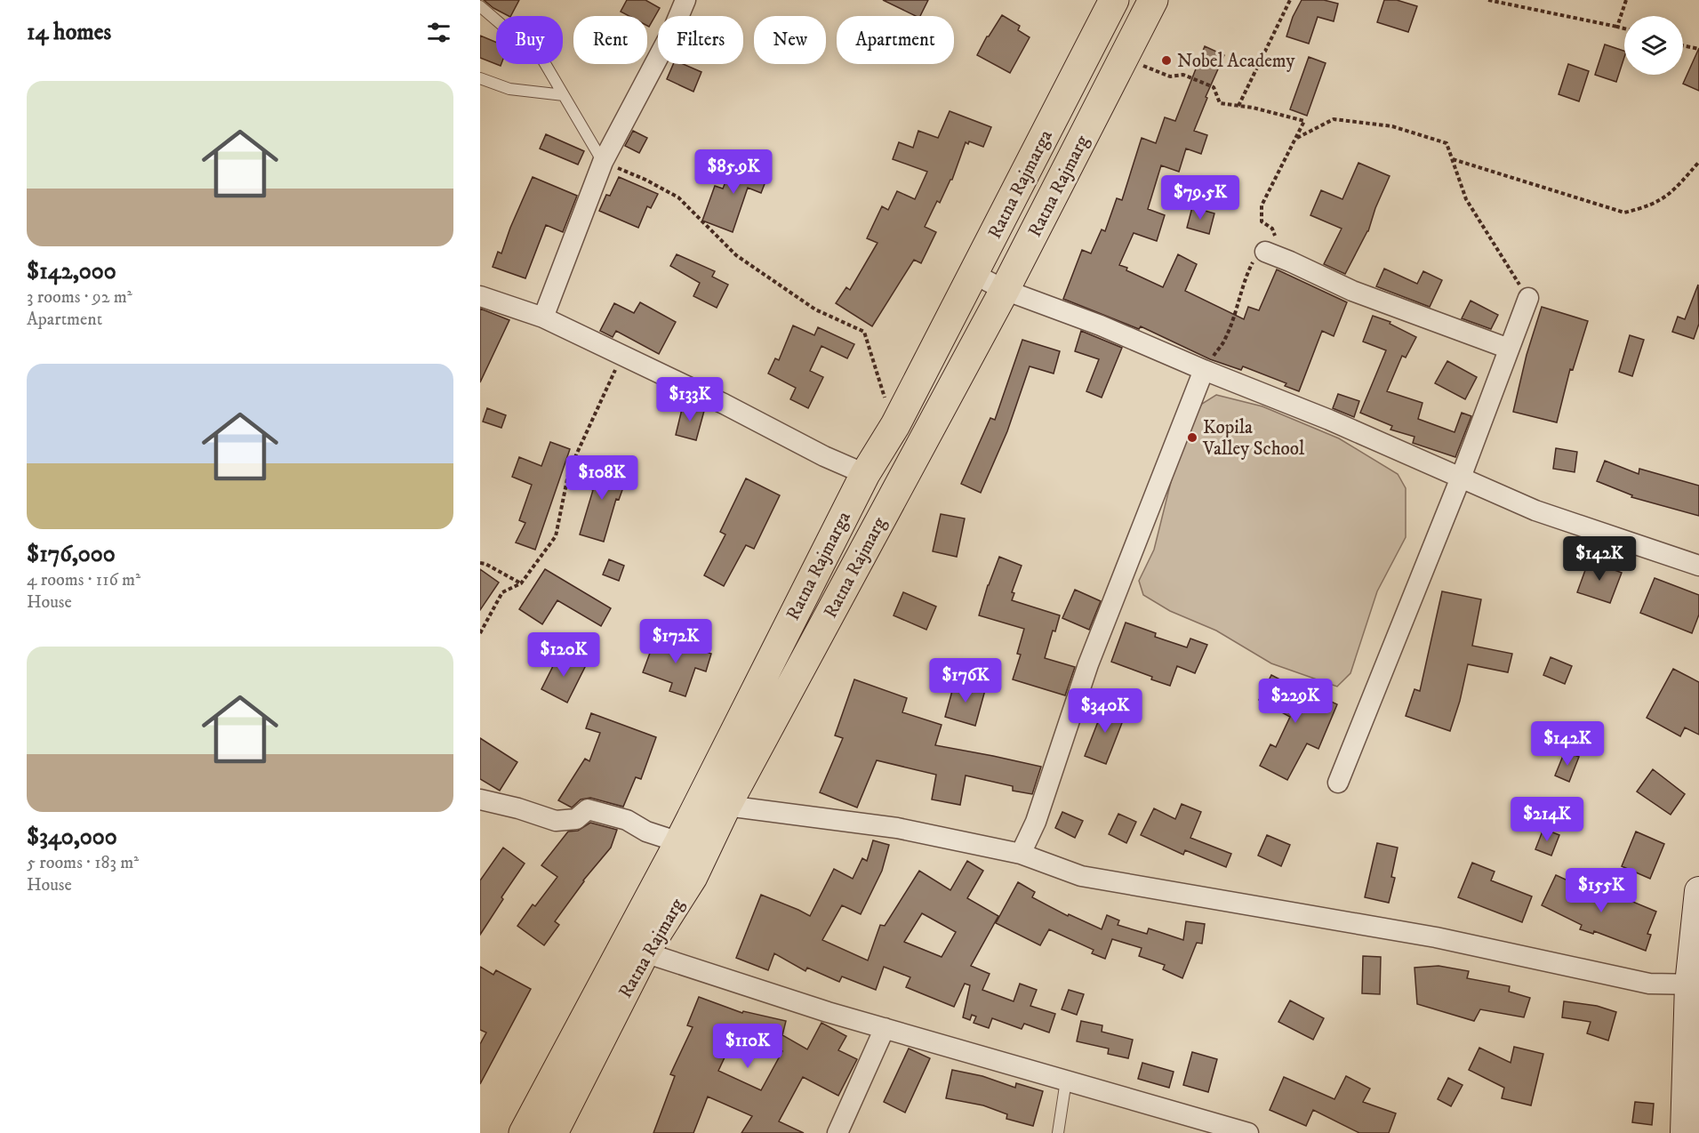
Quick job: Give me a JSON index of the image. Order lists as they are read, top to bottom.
{
  "streets": {
    "main road": ["Ratna Rajmarga", "Ratna Rajmarg"]
  },
  "crossings": [
    ["Ratna Rajmarga", "Ratna Rajmarg"]
  ],
  "places": ["Nobel Academy", "Kopila Valley School"],
  "page": {
    "heading": "14 homes",
    "chip": [
      "Buy",
      "Rent",
      "Filters",
      "New",
      "Apartment"
    ],
    "list": [
      {
        "name": "$142,000",
        "note": "3 rooms · 92 m² · Apartment"
      },
      {
        "name": "$176,000",
        "note": "4 rooms · 116 m² · House"
      },
      {
        "name": "$340,000",
        "note": "5 rooms · 183 m² · House"
      }
    ],
    "price": [
      "$85.9K",
      "$79.5K",
      "$133K",
      "$108K",
      "$142K",
      "$172K",
      "$120K",
      "$176K",
      "$229K",
      "$340K",
      "$142K",
      "$214K",
      "$155K",
      "$110K"
    ]
  }
}
